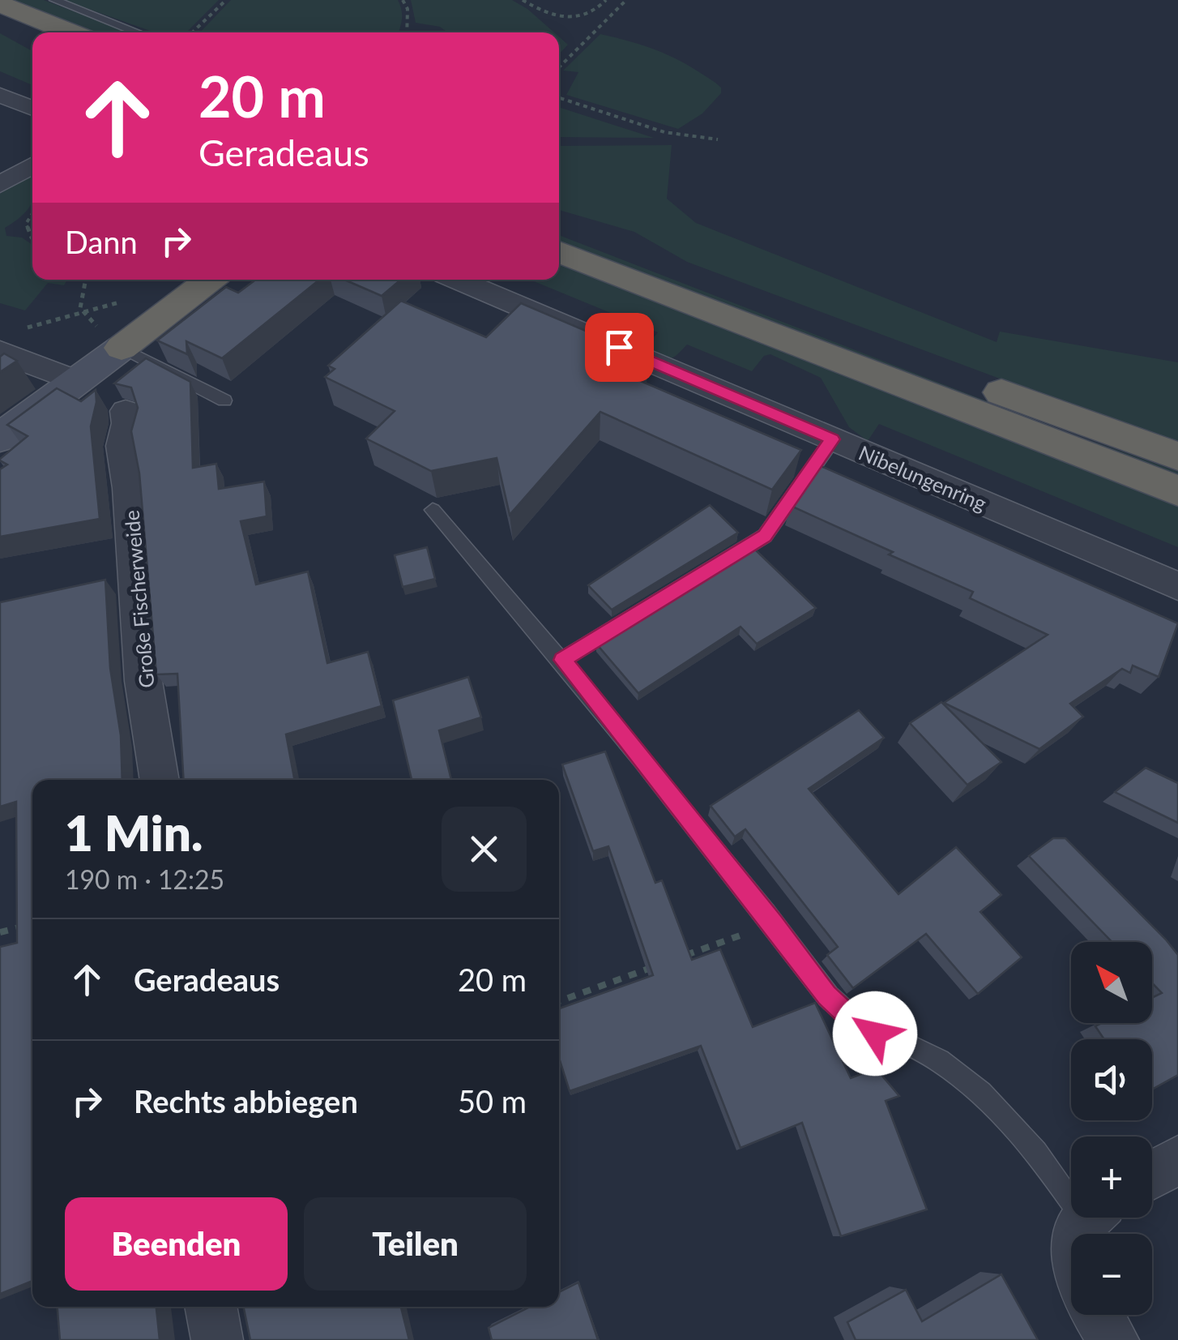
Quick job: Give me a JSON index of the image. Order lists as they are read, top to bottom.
{
  "streets": {
    "street": ["Nibelungenring", "Große Fischerweide"]
  },
  "north": "top left",
  "page": {
    "turn": ["20 m", "Geradeaus"],
    "then": "Dann",
    "heading": ["1 Min.", "190 m · 12:25"],
    "list": [
      {
        "name": "Geradeaus",
        "value": "20 m"
      },
      {
        "name": "Rechts abbiegen",
        "value": "50 m"
      }
    ],
    "map_buttons": ["+", "−"],
    "buttons": ["Beenden", "Teilen"]
  }
}
